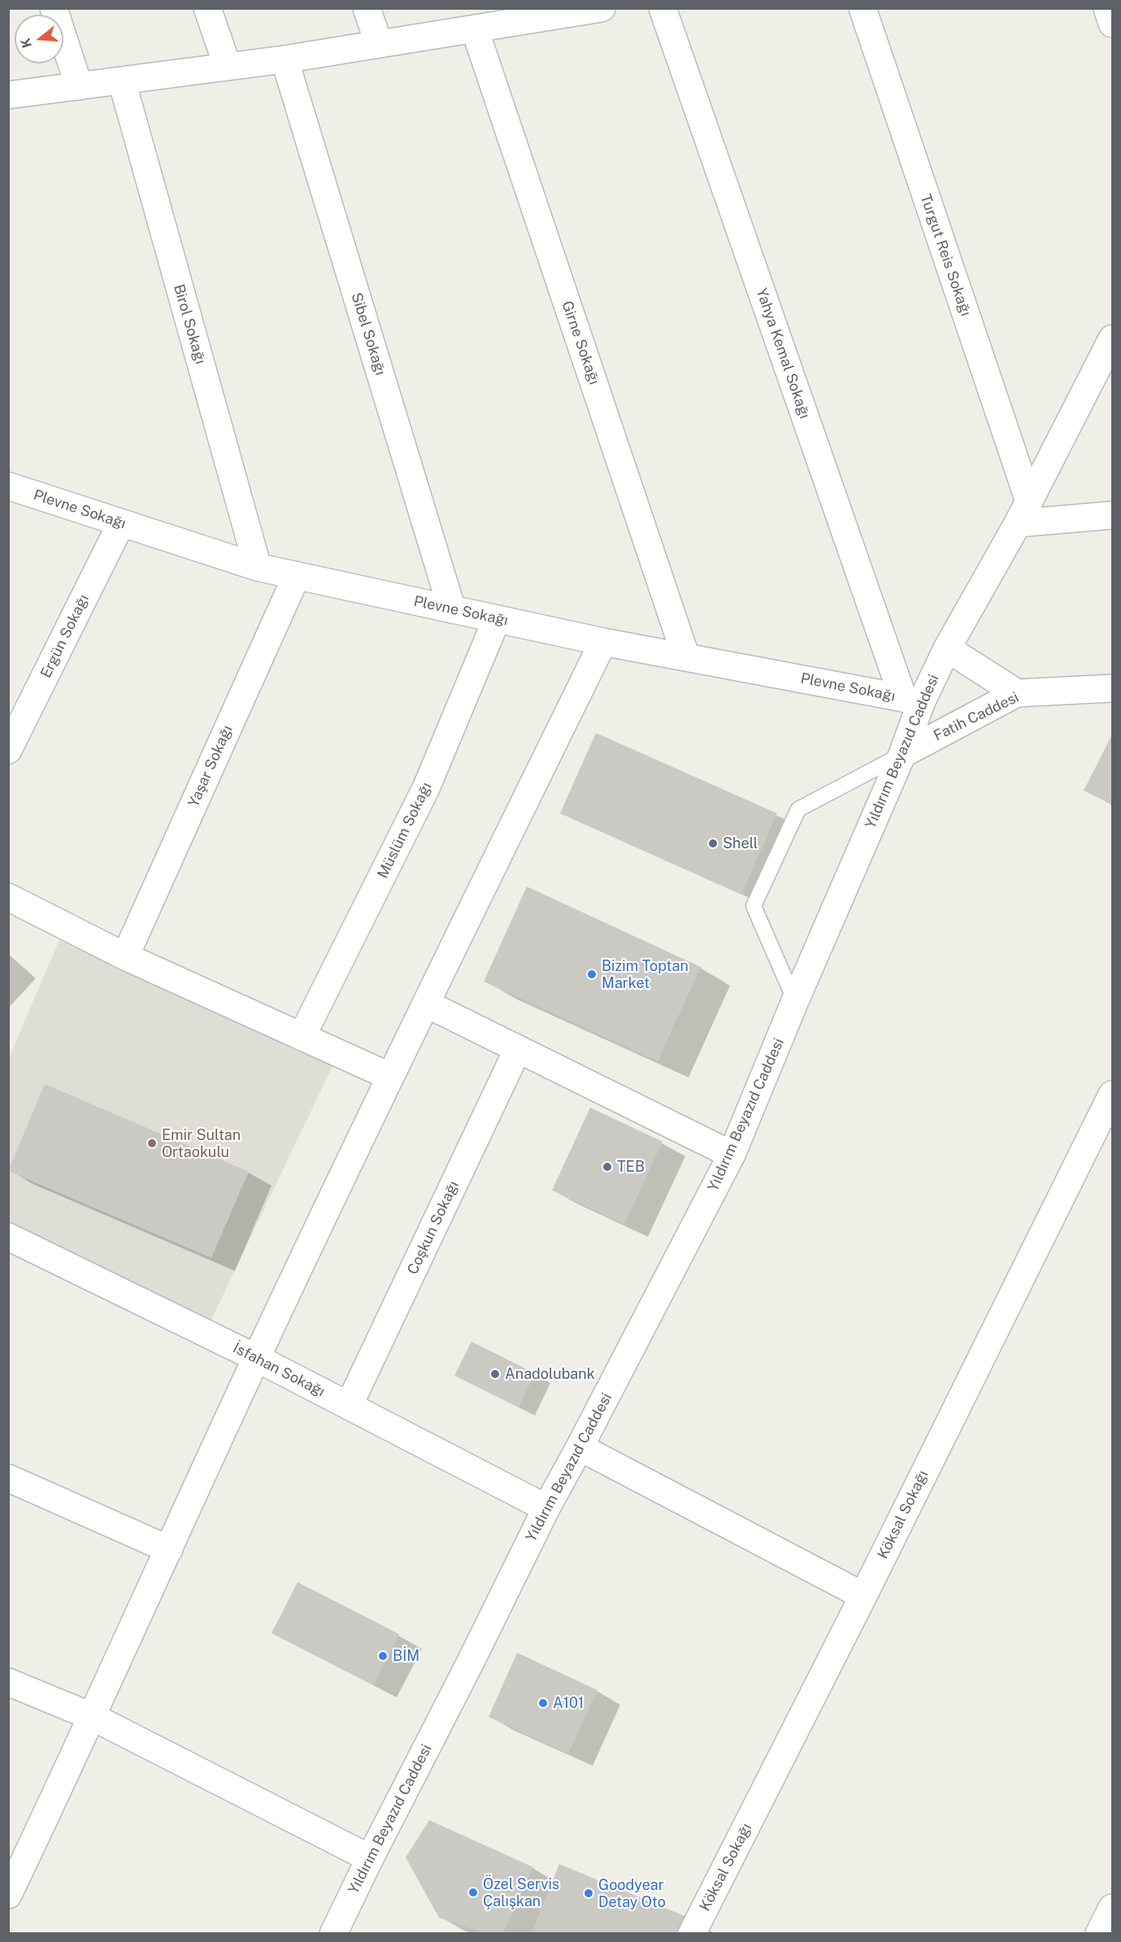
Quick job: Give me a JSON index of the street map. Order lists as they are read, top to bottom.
{
  "streets": {
    "street": [
      "Turgut Reis Sokağı",
      "Birol Sokağı",
      "Sibel Sokağı",
      "Girne Sokağı",
      "Yahya Kemal Sokağı",
      "Plevne Sokağı",
      "Ergün Sokağı",
      "Fatih Caddesi",
      "Yıldırım Beyazıd Caddesi",
      "Yaşar Sokağı",
      "Müslüm Sokağı",
      "Coşkun Sokağı",
      "İsfahan Sokağı",
      "Köksal Sokağı"
    ]
  },
  "crossings": [
    ["Turgut Reis Sokağı", "Yıldırım Beyazıd Caddesi"],
    ["Birol Sokağı", "Plevne Sokağı"],
    ["Sibel Sokağı", "Plevne Sokağı"],
    ["Girne Sokağı", "Plevne Sokağı"],
    ["Yahya Kemal Sokağı", "Plevne Sokağı"],
    ["Yahya Kemal Sokağı", "Yıldırım Beyazıd Caddesi"],
    ["Plevne Sokağı", "Ergün Sokağı"],
    ["Plevne Sokağı", "Yıldırım Beyazıd Caddesi"],
    ["Plevne Sokağı", "Yaşar Sokağı"],
    ["Plevne Sokağı", "Müslüm Sokağı"],
    ["Fatih Caddesi", "Yıldırım Beyazıd Caddesi"],
    ["Yıldırım Beyazıd Caddesi", "İsfahan Sokağı"],
    ["Coşkun Sokağı", "İsfahan Sokağı"]
  ],
  "places": [
    "Shell",
    "Bizim Toptan Market",
    "Emir Sultan Ortaokulu",
    "TEB",
    "Anadolubank",
    "BİM",
    "A101",
    "Özel Servis Çalışkan",
    "Goodyear Detay Oto"
  ],
  "north": "left"
}
